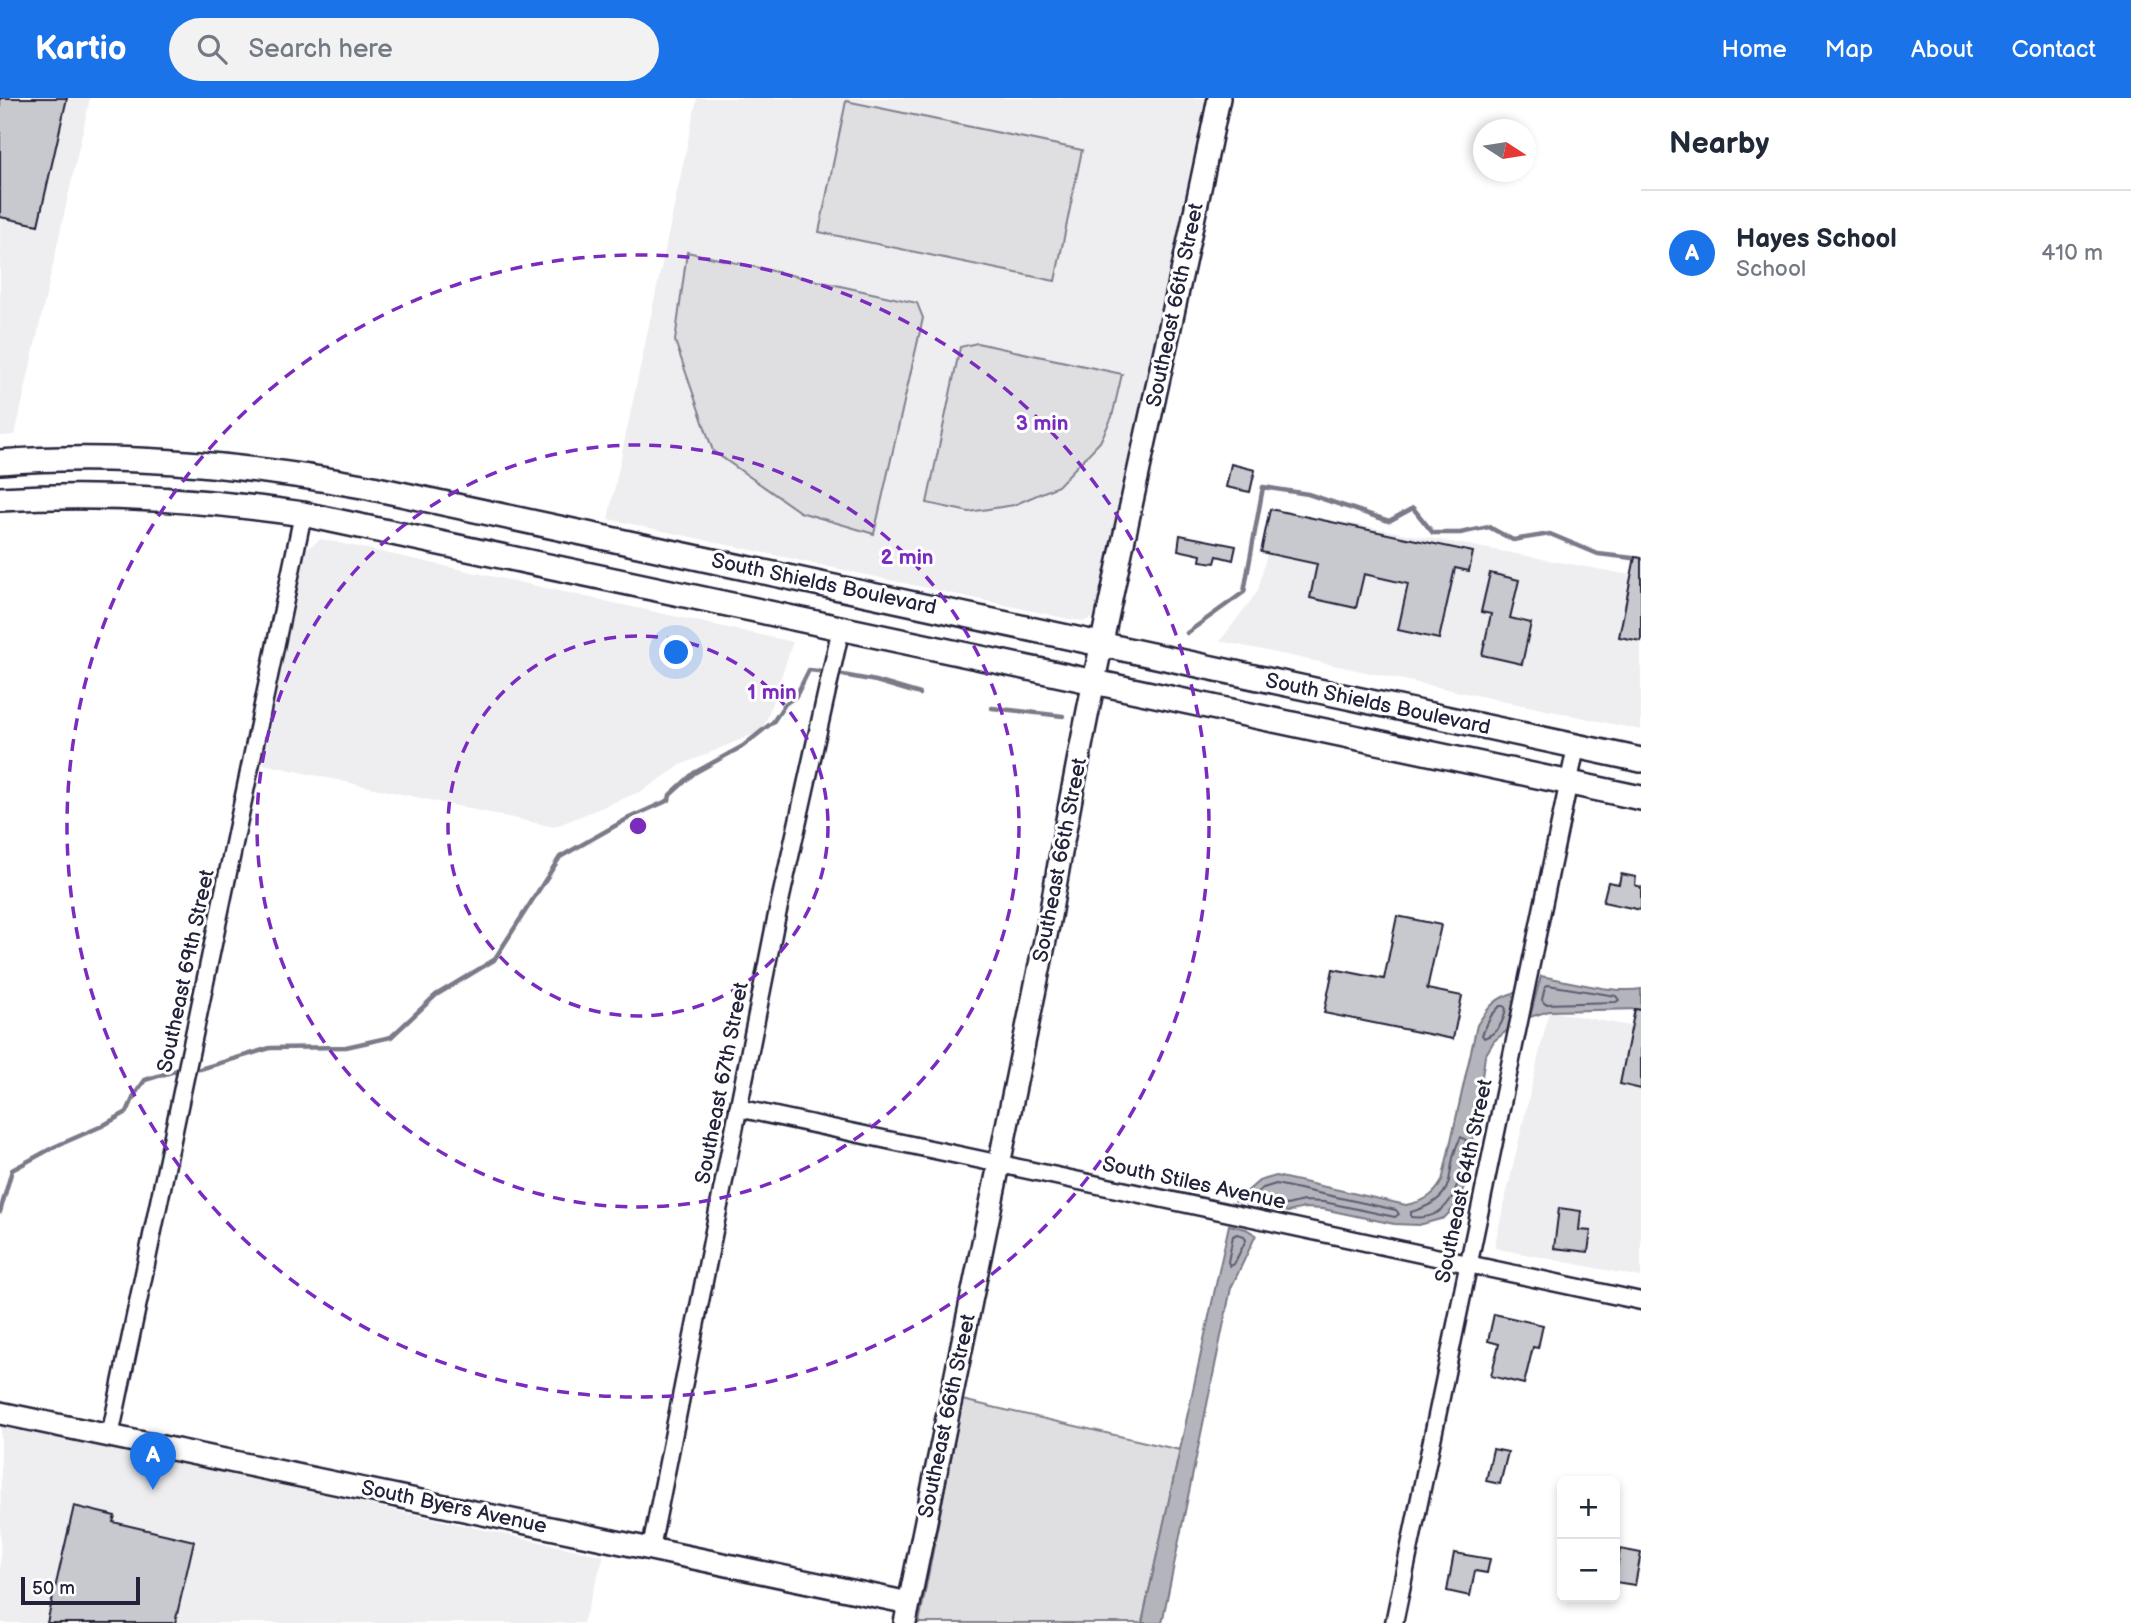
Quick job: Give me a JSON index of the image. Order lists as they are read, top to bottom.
{
  "streets": {
    "main road": ["South Shields Boulevard"],
    "street": [
      "Southeast 66th Street",
      "Southeast 69th Street",
      "Southeast 67th Street",
      "Southeast 64th Street",
      "South Stiles Avenue",
      "South Byers Avenue"
    ]
  },
  "crossings": [
    ["Southeast 66th Street", "South Shields Boulevard"],
    ["Southeast 66th Street", "South Stiles Avenue"],
    ["Southeast 66th Street", "South Byers Avenue"],
    ["South Shields Boulevard", "Southeast 69th Street"],
    ["South Shields Boulevard", "Southeast 67th Street"],
    ["South Shields Boulevard", "Southeast 64th Street"],
    ["Southeast 69th Street", "South Byers Avenue"],
    ["Southeast 67th Street", "South Stiles Avenue"],
    ["Southeast 67th Street", "South Byers Avenue"],
    ["Southeast 64th Street", "South Stiles Avenue"]
  ],
  "scale_bar": "50 m",
  "north": "right",
  "page": {
    "header": "Kartio",
    "search": "Search here",
    "nav": [
      "Home",
      "Map",
      "About",
      "Contact"
    ],
    "heading": "Nearby",
    "list": [
      {
        "mark": "A",
        "name": "Hayes School",
        "note": "School",
        "value": "410 m"
      }
    ],
    "pins": "A",
    "map_buttons": ["+", "−"],
    "scale": "50 m"
  },
  "rings": ["3 min", "2 min", "1 min"]
}
